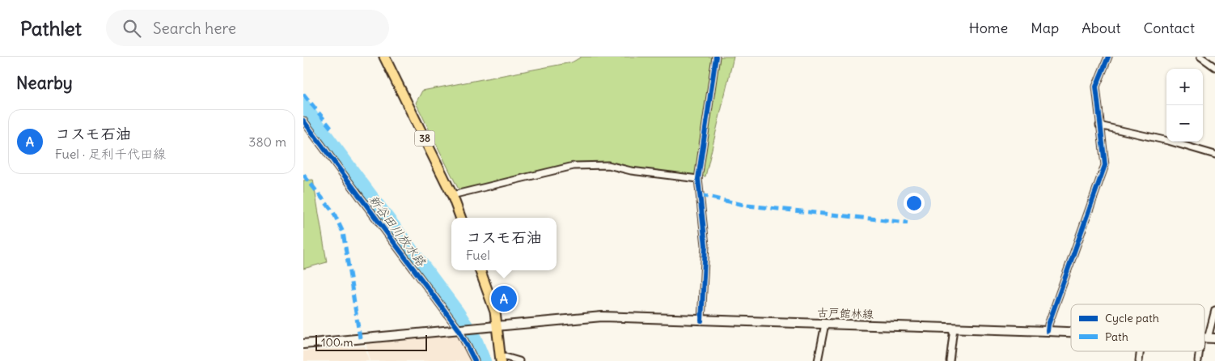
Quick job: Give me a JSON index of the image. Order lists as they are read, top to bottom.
{
  "streets": {
    "main road": ["38", "古戸館林線"]
  },
  "water": ["新谷田川放水路"],
  "legend": ["Cycle path", "Path"],
  "scale_bar": "100 m",
  "page": {
    "header": "Pathlet",
    "search": "Search here",
    "nav": [
      "Home",
      "Map",
      "About",
      "Contact"
    ],
    "heading": "Nearby",
    "map_buttons": ["+", "−"],
    "list": [
      {
        "mark": "A",
        "name": "コスモ石油",
        "note": "Fuel · 足利千代田線",
        "value": "380 m"
      }
    ],
    "popup": ["コスモ石油", "Fuel"],
    "pins": "A",
    "scale": "100 m"
  }
}
